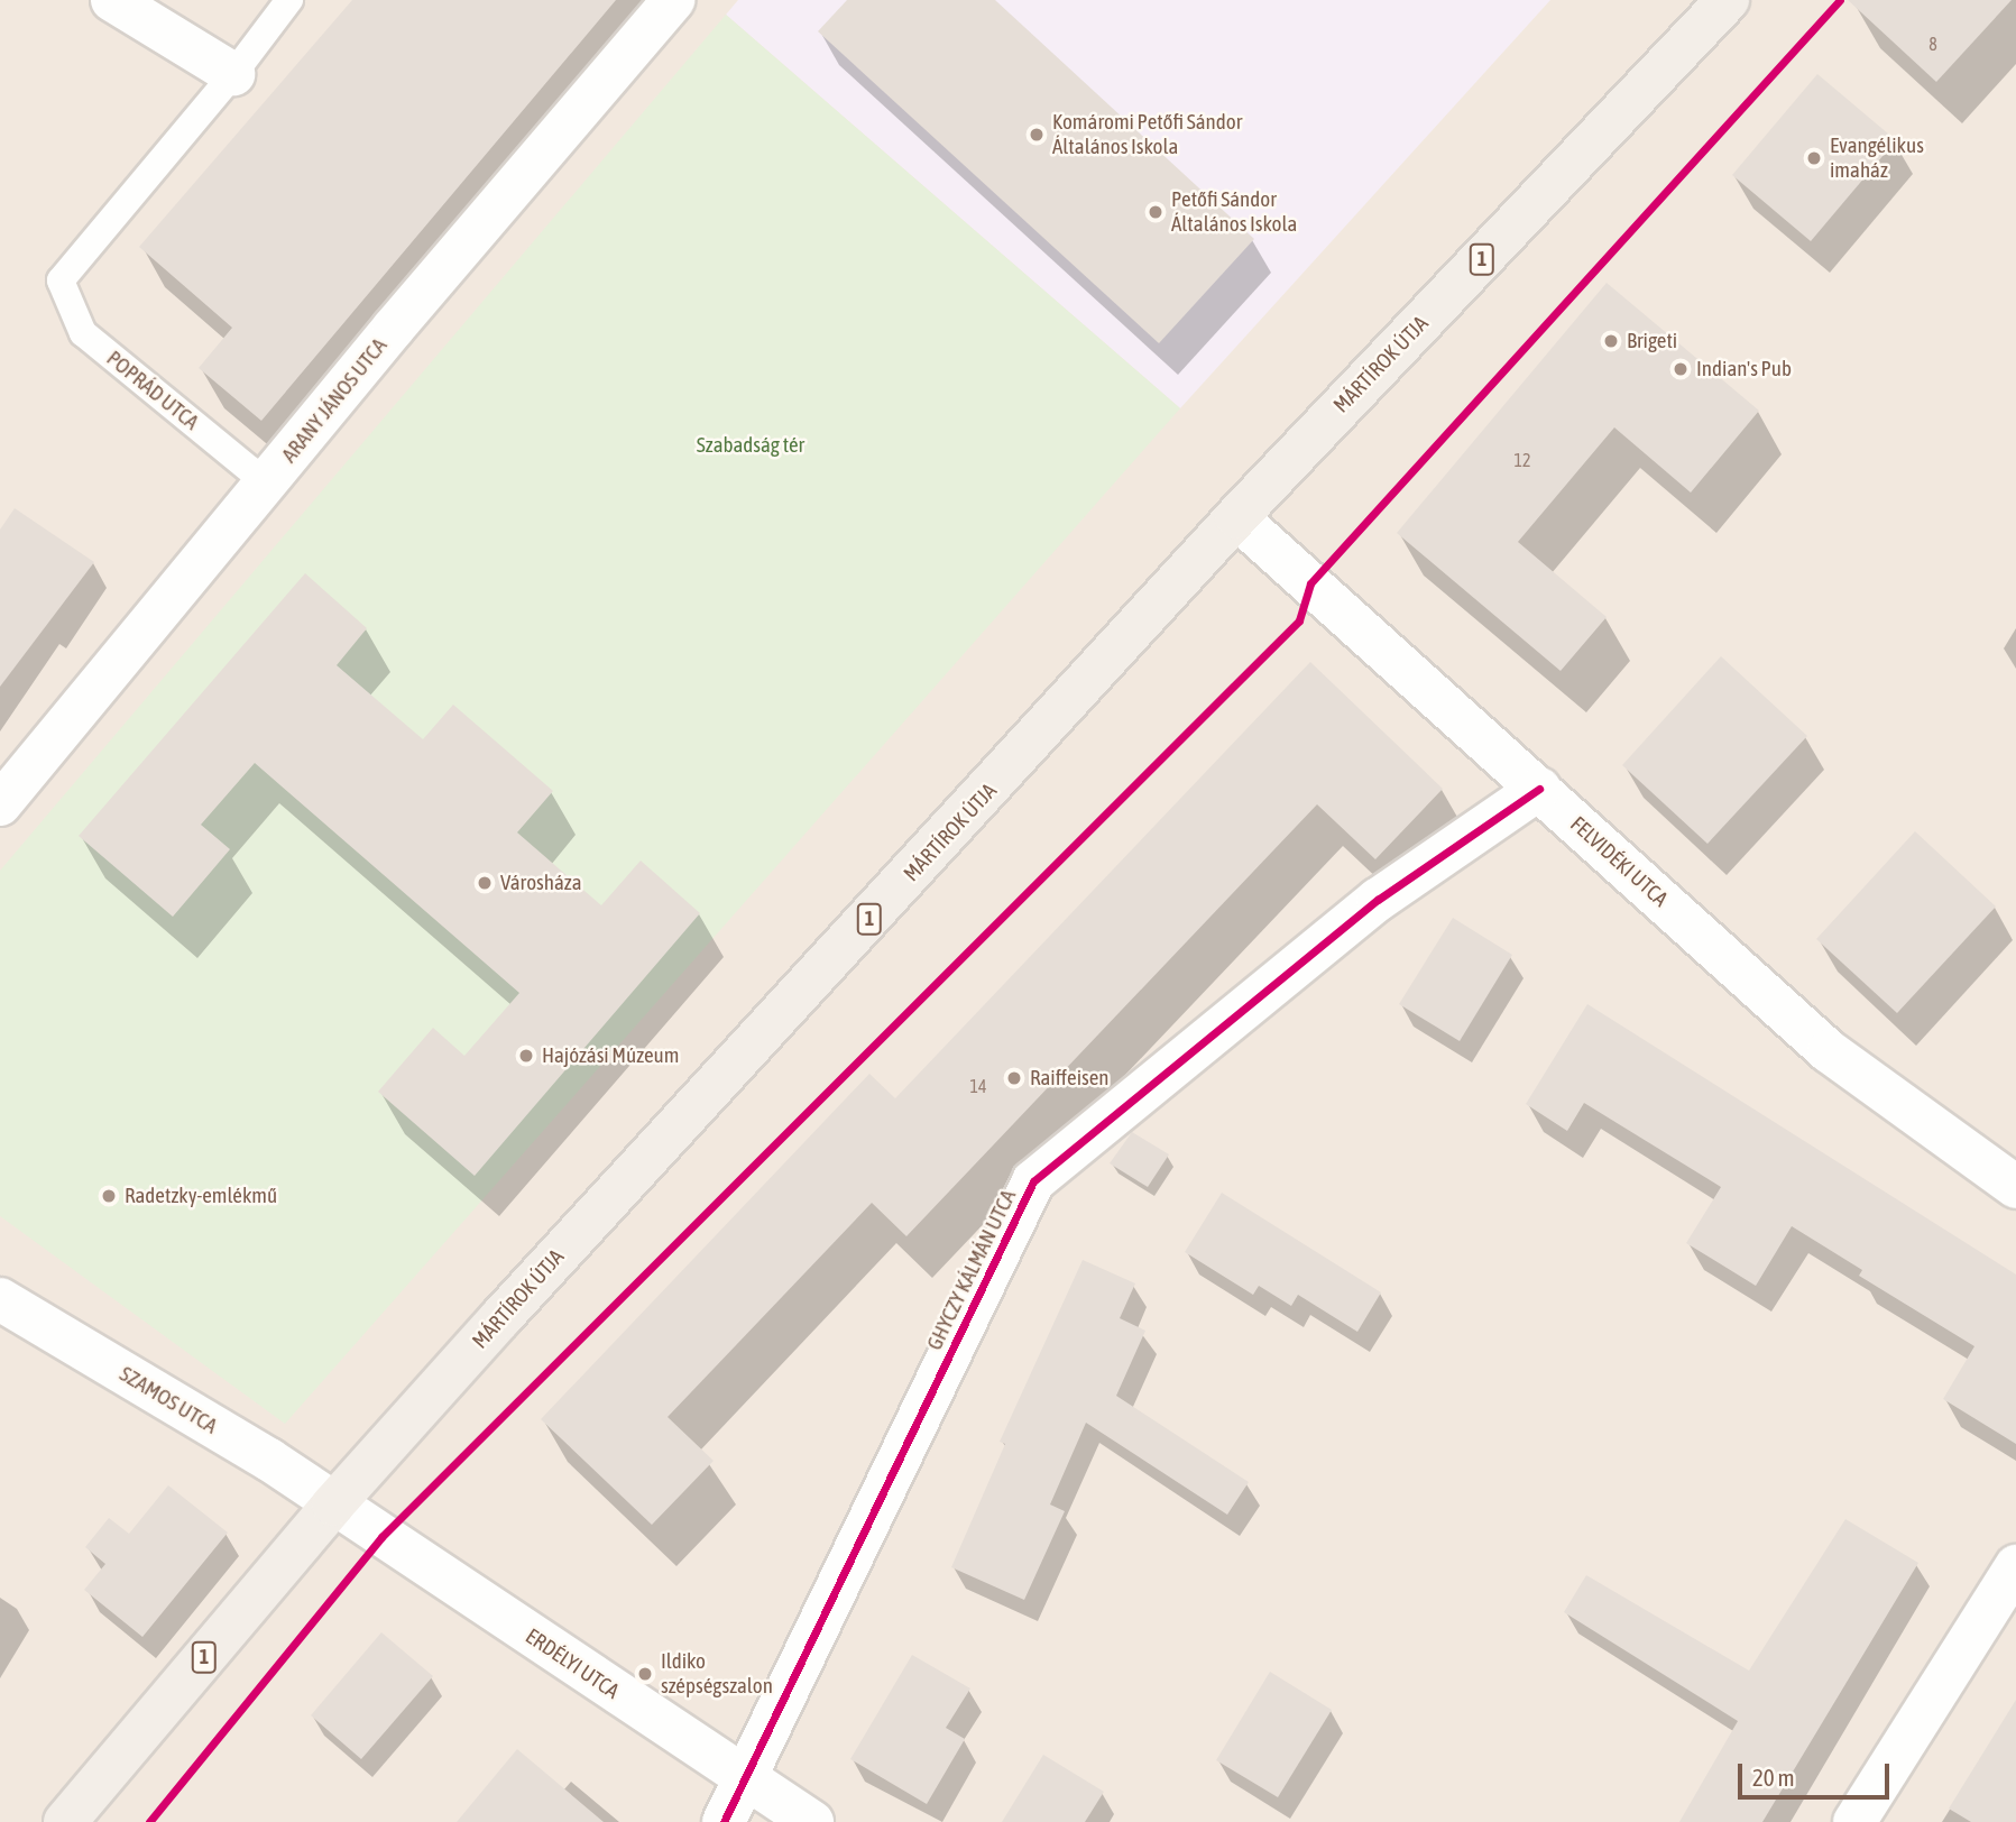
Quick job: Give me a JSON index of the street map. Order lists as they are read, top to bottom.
{
  "streets": {
    "main road": ["1", "MÁRTÍROK ÚTJA"],
    "street": [
      "ARANY JÁNOS UTCA",
      "FELVIDÉKI UTCA",
      "GHYCZY KÁLMÁN UTCA",
      "SZAMOS UTCA",
      "ERDÉLYI UTCA"
    ],
    "lane": ["POPRÁD UTCA"]
  },
  "crossings": [
    ["MÁRTÍROK ÚTJA", "FELVIDÉKI UTCA"],
    ["MÁRTÍROK ÚTJA", "SZAMOS UTCA"],
    ["MÁRTÍROK ÚTJA", "ERDÉLYI UTCA"],
    ["POPRÁD UTCA", "ARANY JÁNOS UTCA"],
    ["FELVIDÉKI UTCA", "GHYCZY KÁLMÁN UTCA"],
    ["GHYCZY KÁLMÁN UTCA", "ERDÉLYI UTCA"],
    ["SZAMOS UTCA", "ERDÉLYI UTCA"]
  ],
  "parks": ["Szabadság tér"],
  "places": [
    "Komáromi Petőfi Sándor Általános Iskola",
    "Evangélikus imaház",
    "Petőfi Sándor Általános Iskola",
    "Brigeti",
    "Indian's Pub",
    "Városháza",
    "Hajózási Múzeum",
    "Raiffeisen",
    "Radetzky-emlékmű",
    "Ildiko szépségszalon"
  ],
  "house_numbers": ["8", "12", "14"],
  "scale_bar": "20 m"
}
